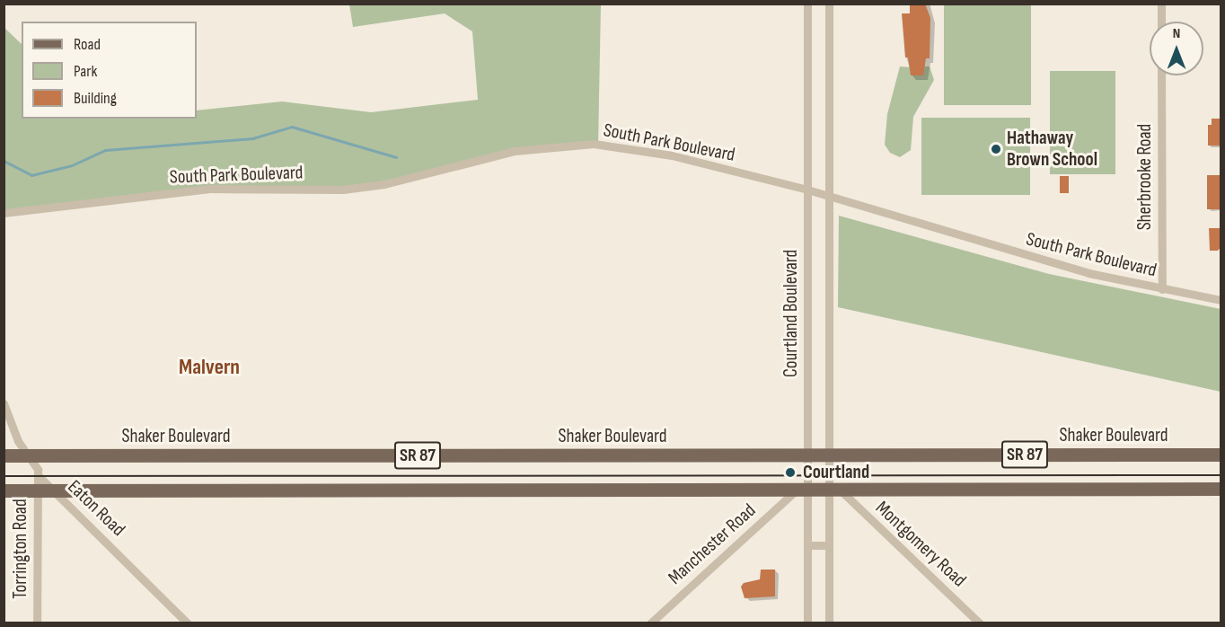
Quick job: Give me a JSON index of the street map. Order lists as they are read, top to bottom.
{
  "streets": {
    "main road": ["Shaker Boulevard", "SR 87"],
    "street": [
      "South Park Boulevard",
      "Sherbrooke Road",
      "Courtland Boulevard",
      "Eaton Road",
      "Manchester Road",
      "Montgomery Road",
      "Torrington Road"
    ]
  },
  "crossings": [
    ["South Park Boulevard", "Sherbrooke Road"],
    ["South Park Boulevard", "Courtland Boulevard"],
    ["Courtland Boulevard", "Shaker Boulevard"],
    ["Courtland Boulevard", "SR 87"],
    ["Courtland Boulevard", "Manchester Road"],
    ["Courtland Boulevard", "Montgomery Road"],
    ["Shaker Boulevard", "Eaton Road"],
    ["SR 87", "Eaton Road"],
    ["SR 87", "Manchester Road"],
    ["SR 87", "Montgomery Road"],
    ["SR 87", "Torrington Road"],
    ["Eaton Road", "Torrington Road"]
  ],
  "districts": ["Malvern"],
  "places": ["Hathaway Brown School", "Courtland"],
  "legend": ["Road", "Park", "Building"],
  "north": "top"
}
